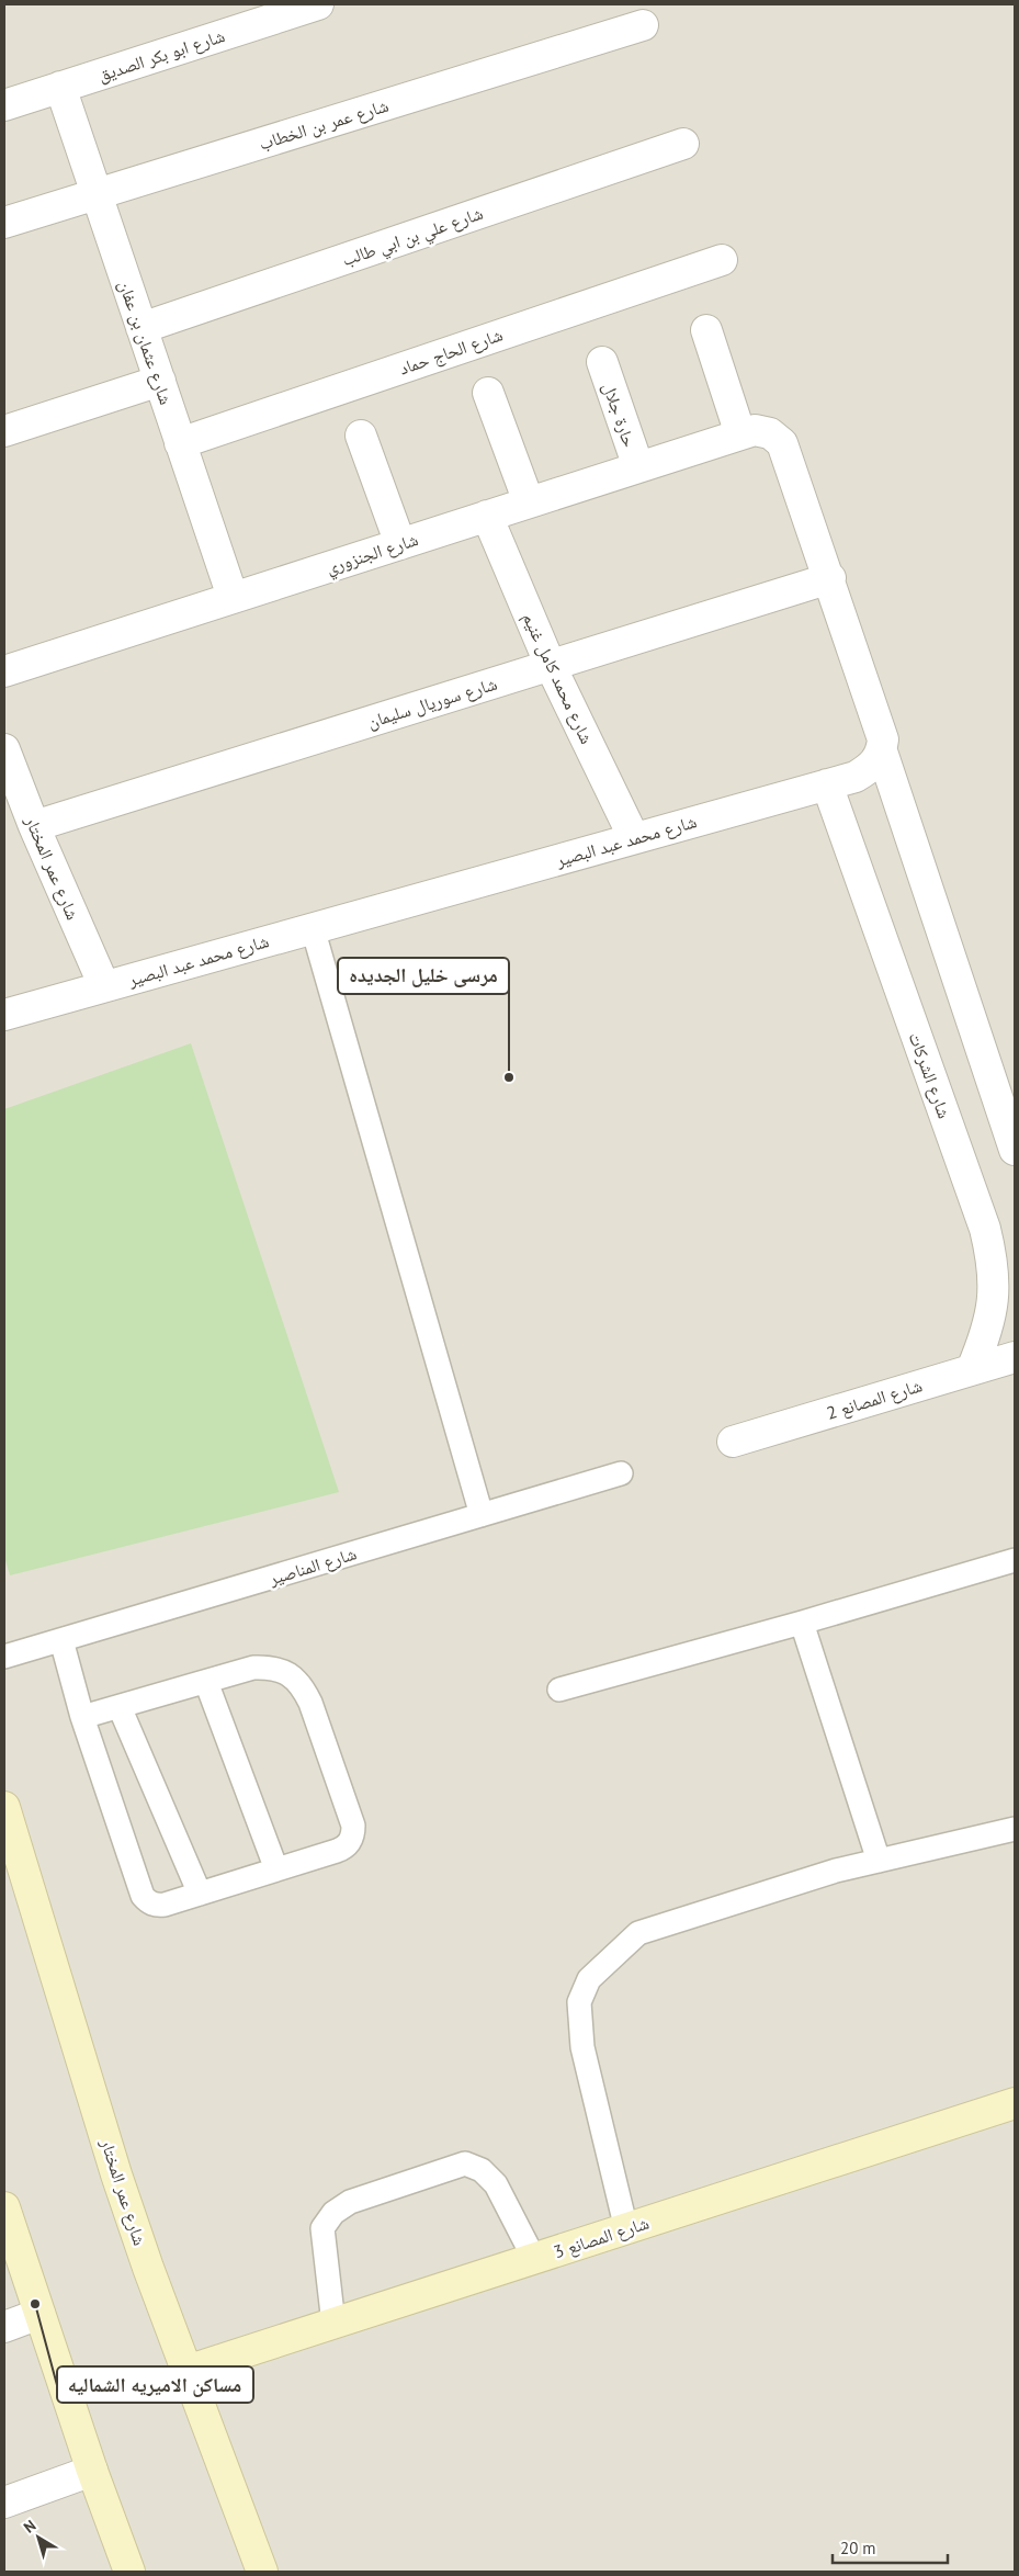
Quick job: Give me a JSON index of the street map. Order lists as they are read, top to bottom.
{
  "streets": {
    "main road": ["شارع عمر المختار", "شارع المصانع 3"],
    "street": [
      "شارع ابو بكر الصديق",
      "شارع عمر بن الخطاب",
      "شارع علي بن ابي طالب",
      "شارع عثمان بن عفان",
      "شارع الحاج حماد",
      "حارة جلال",
      "شارع الجنزوري",
      "شارع محمد كامل غنيم",
      "شارع سوريال سليمان",
      "شارع محمد عبد البصير",
      "شارع الشركات",
      "شارع المصانع 2"
    ],
    "lane": ["شارع المناصير"]
  },
  "crossings": [
    ["شارع ابو بكر الصديق", "شارع عثمان بن عفان"],
    ["شارع عمر بن الخطاب", "شارع عثمان بن عفان"],
    ["شارع علي بن ابي طالب", "شارع عثمان بن عفان"],
    ["شارع عثمان بن عفان", "شارع الحاج حماد"],
    ["شارع عثمان بن عفان", "شارع الجنزوري"],
    ["حارة جلال", "شارع الجنزوري"],
    ["شارع الجنزوري", "شارع محمد كامل غنيم"],
    ["شارع محمد كامل غنيم", "شارع سوريال سليمان"],
    ["شارع محمد كامل غنيم", "شارع محمد عبد البصير"],
    ["شارع سوريال سليمان", "شارع عمر المختار"],
    ["شارع محمد عبد البصير", "شارع عمر المختار"],
    ["شارع محمد عبد البصير", "شارع الشركات"],
    ["شارع عمر المختار", "شارع المصانع 3"],
    ["شارع الشركات", "شارع المصانع 2"]
  ],
  "places": ["مرسى خليل الجديده", "مساكن الاميريه الشماليه"],
  "scale_bar": "20 m",
  "north": "top left"
}
